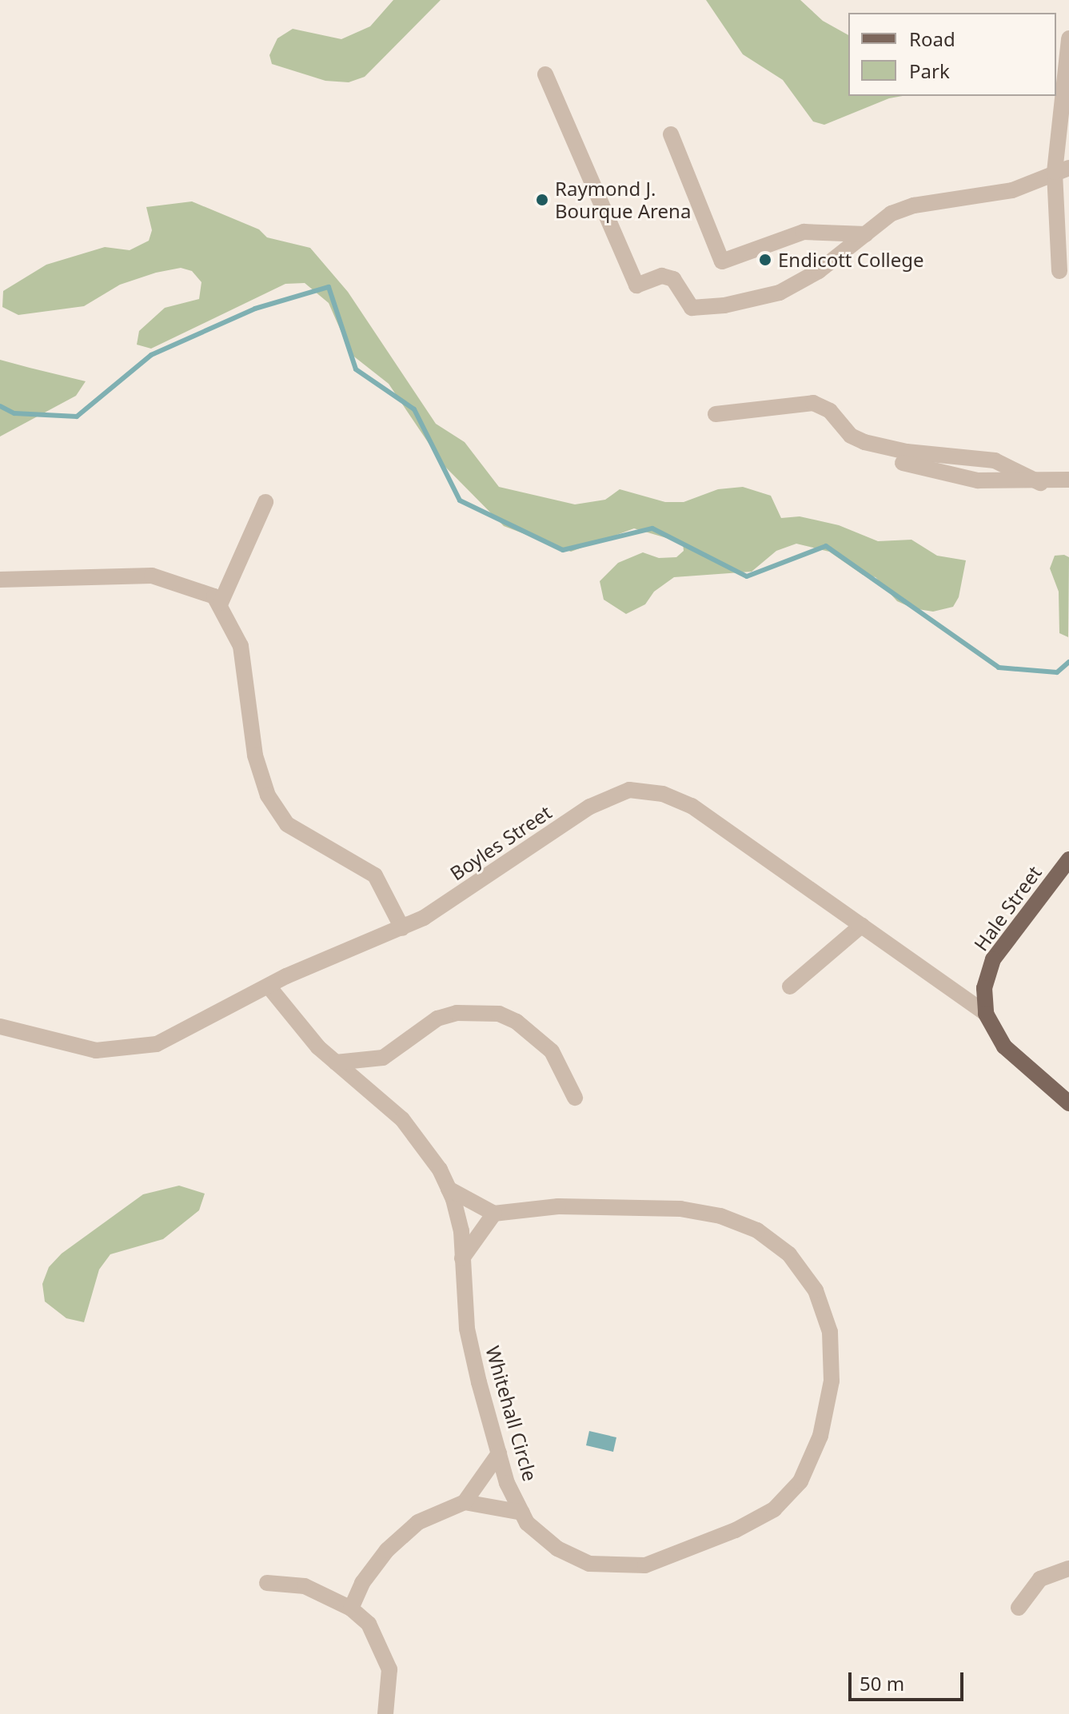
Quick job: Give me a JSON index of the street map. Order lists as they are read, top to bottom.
{
  "streets": {
    "main road": ["Hale Street"],
    "street": ["Boyles Street", "Whitehall Circle"]
  },
  "crossings": [
    ["Boyles Street", "Hale Street"],
    ["Boyles Street", "Whitehall Circle"]
  ],
  "places": ["Raymond J. Bourque Arena", "Endicott College"],
  "legend": ["Road", "Park"],
  "scale_bar": "50 m"
}
